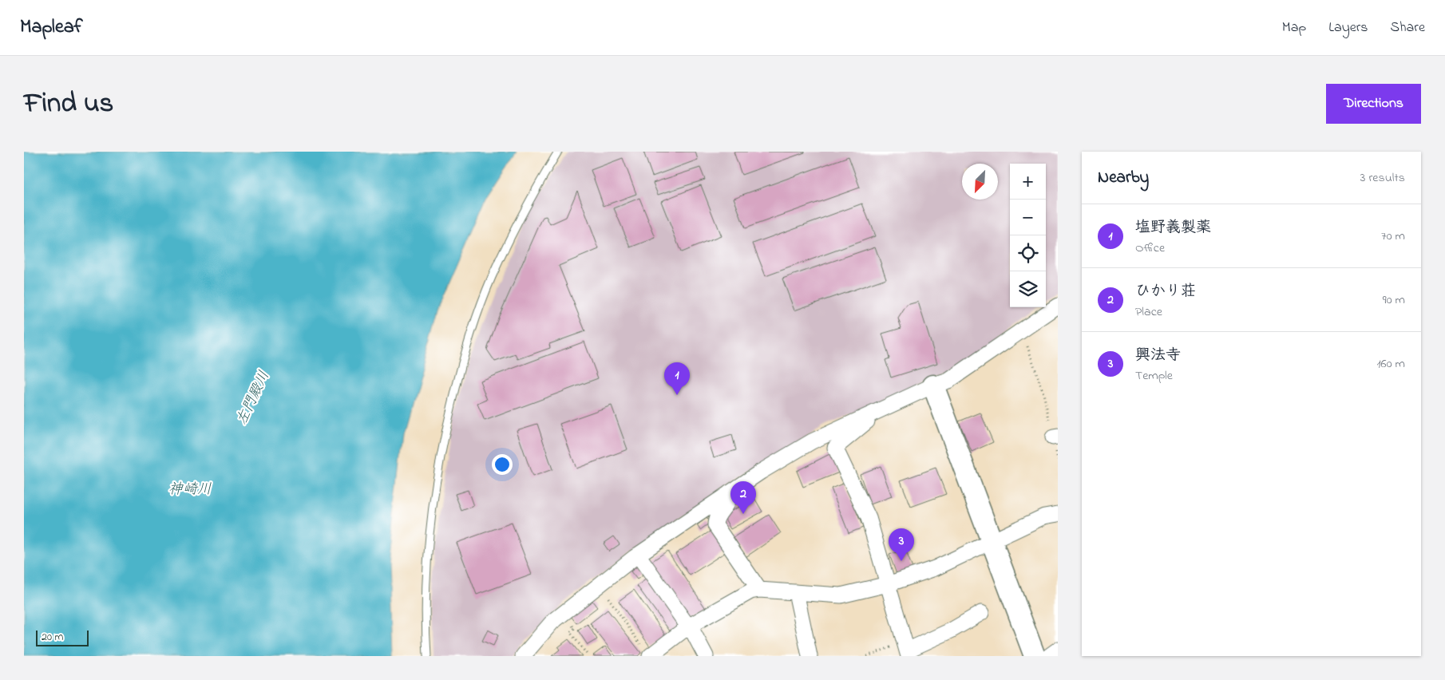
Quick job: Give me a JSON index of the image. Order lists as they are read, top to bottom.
{
  "water": ["左門殿川", "神崎川"],
  "scale_bar": "20 m",
  "north": "bottom left",
  "page": {
    "header": "Mapleaf",
    "nav": ["Map", "Layers", "Share"],
    "title": "Find us",
    "buttons": "Directions",
    "heading": ["Nearby", "3 results"],
    "map_buttons": ["+", "−"],
    "list": [
      {
        "mark": "1",
        "name": "塩野義製薬",
        "note": "Office",
        "value": "70 m"
      },
      {
        "mark": "2",
        "name": "ひかり荘",
        "note": "Place",
        "value": "90 m"
      },
      {
        "mark": "3",
        "name": "興法寺",
        "note": "Temple",
        "value": "160 m"
      }
    ],
    "pins": ["1", "2", "3"],
    "scale": "20 m"
  }
}
